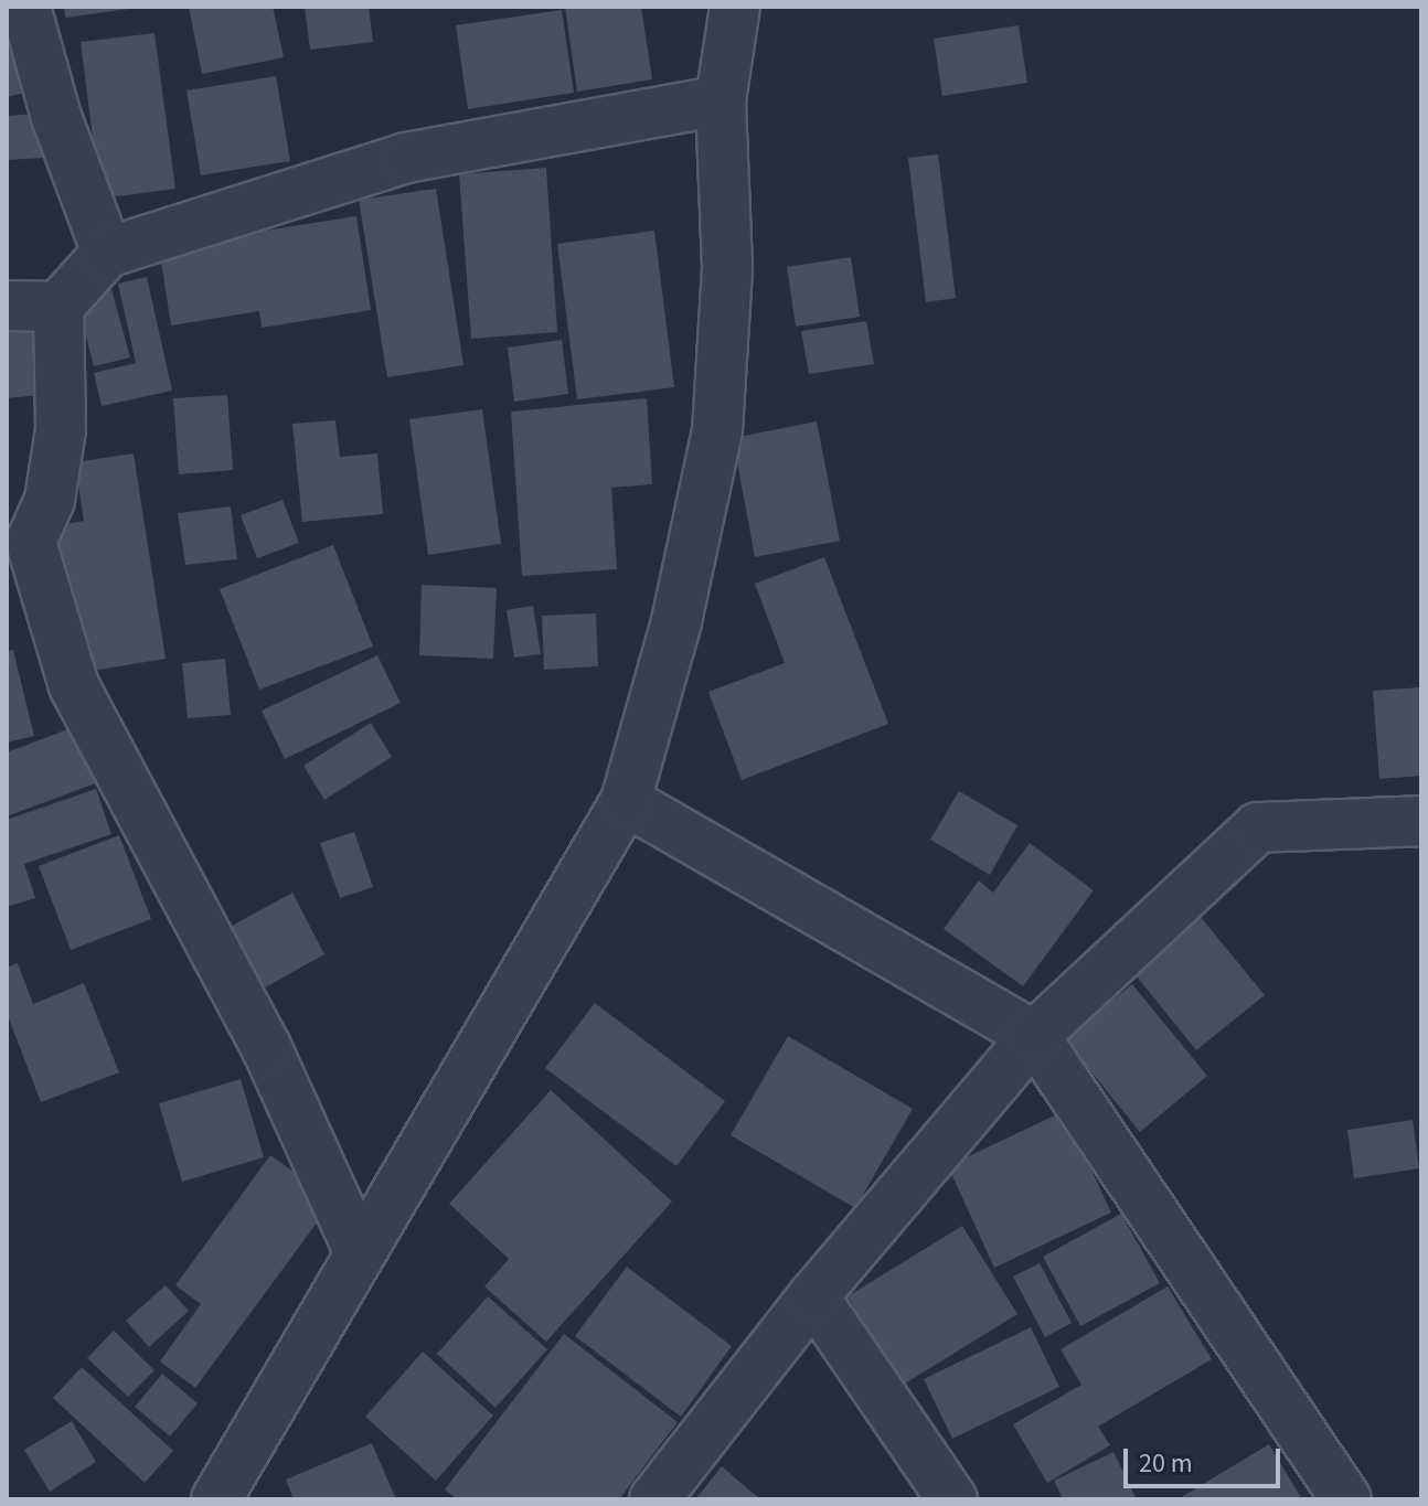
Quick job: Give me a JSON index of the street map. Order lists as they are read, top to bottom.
{
  "scale_bar": "20 m"
}
